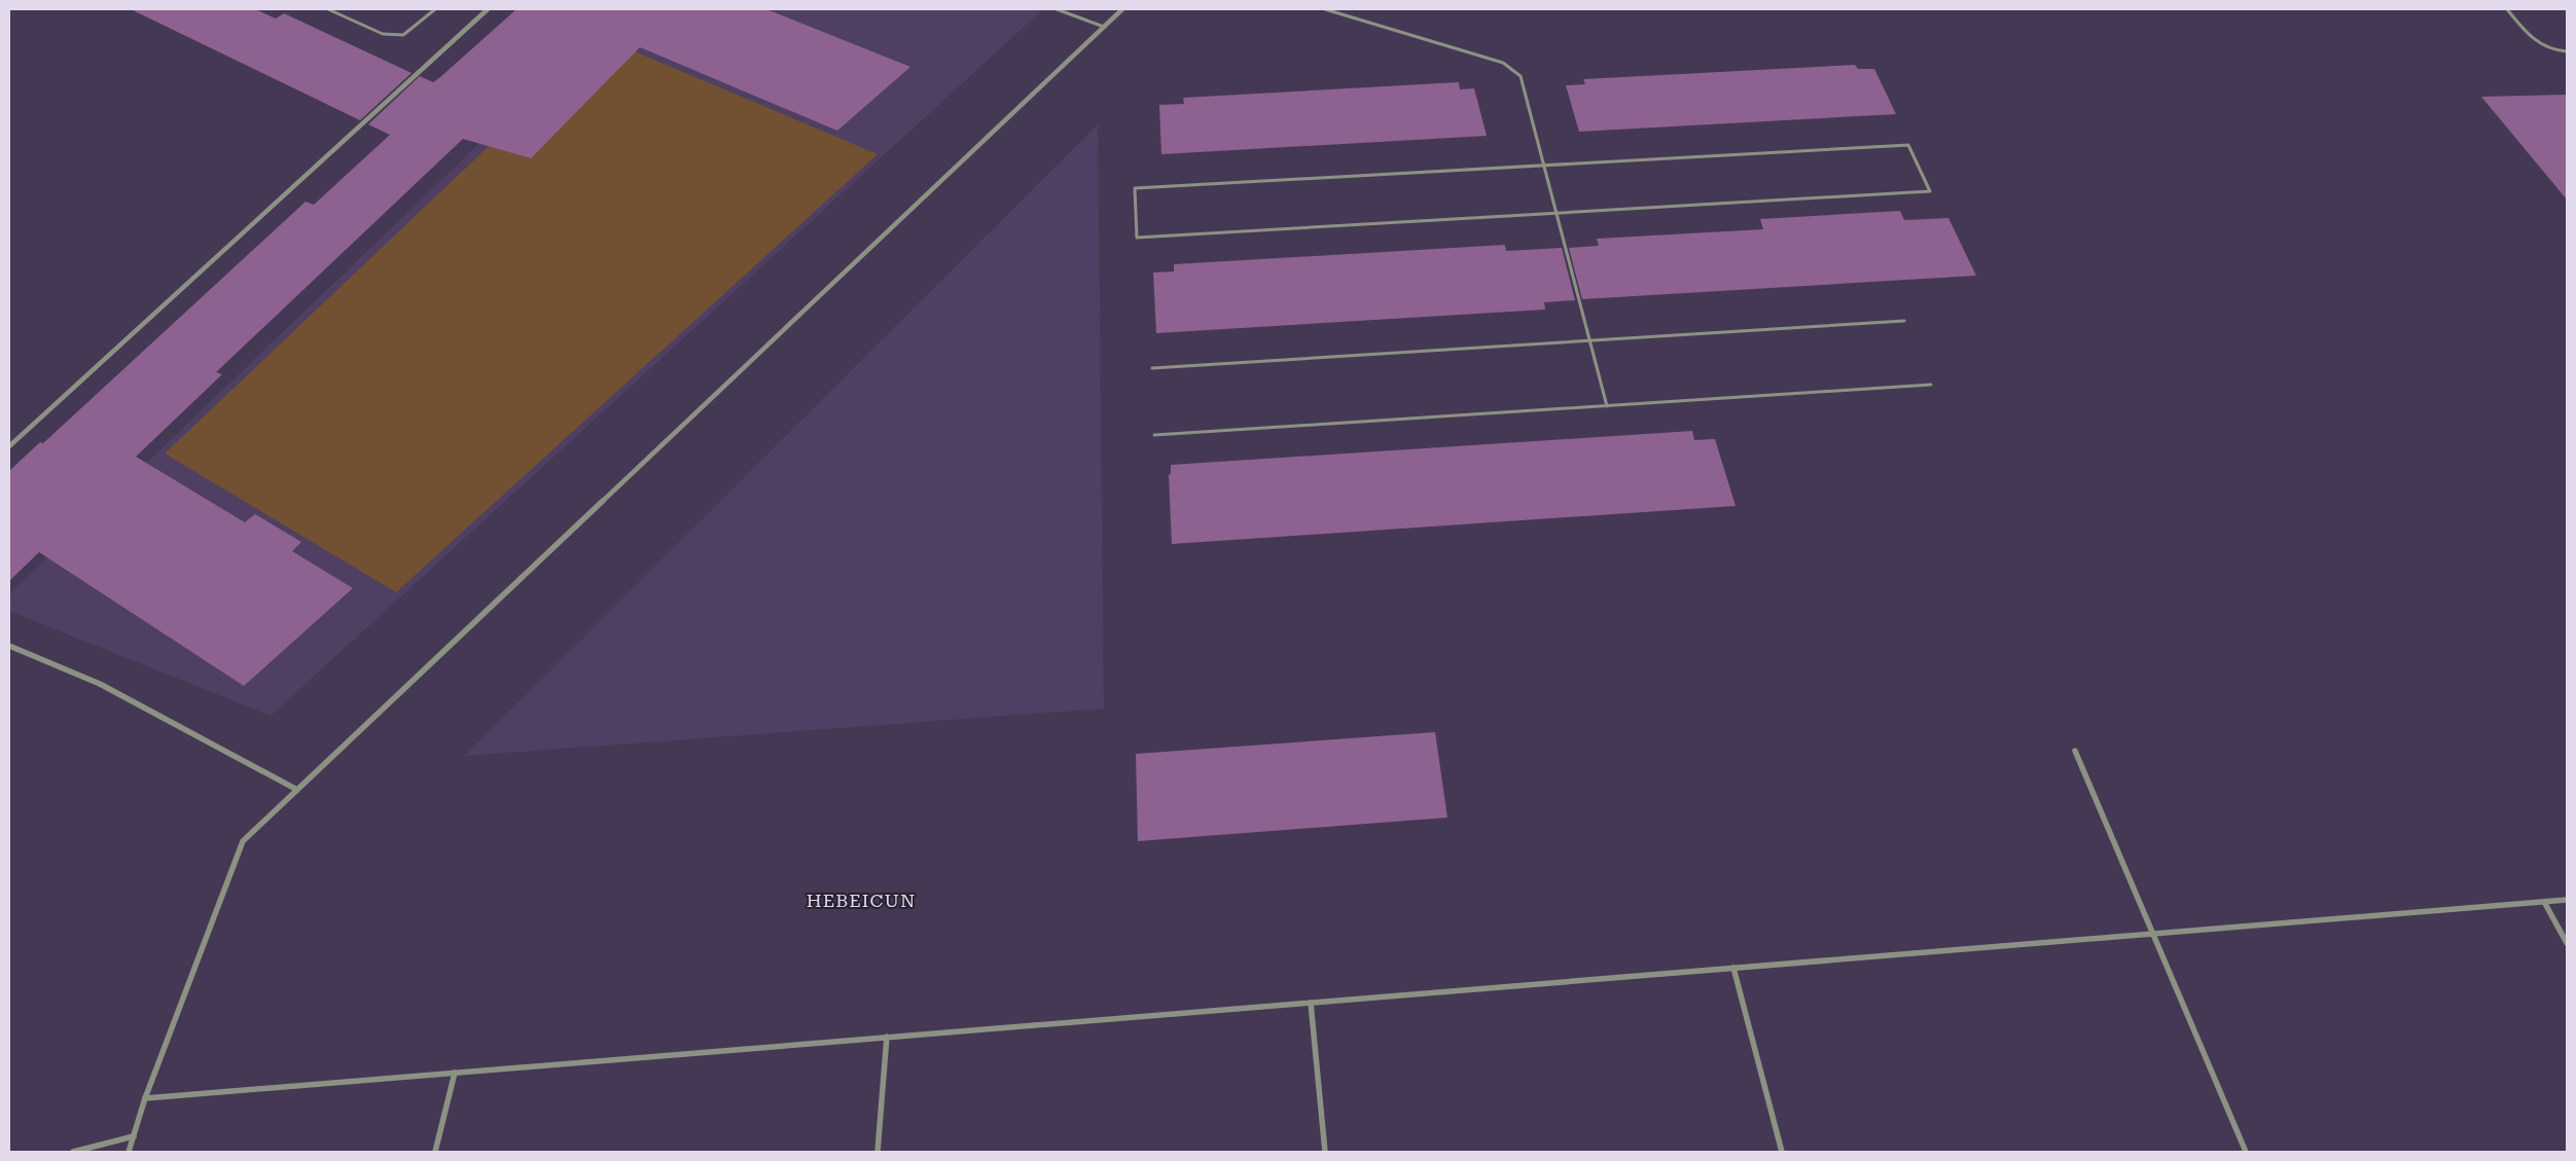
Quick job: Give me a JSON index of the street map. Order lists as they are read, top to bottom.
{
  "districts": ["HEBEICUN"]
}
